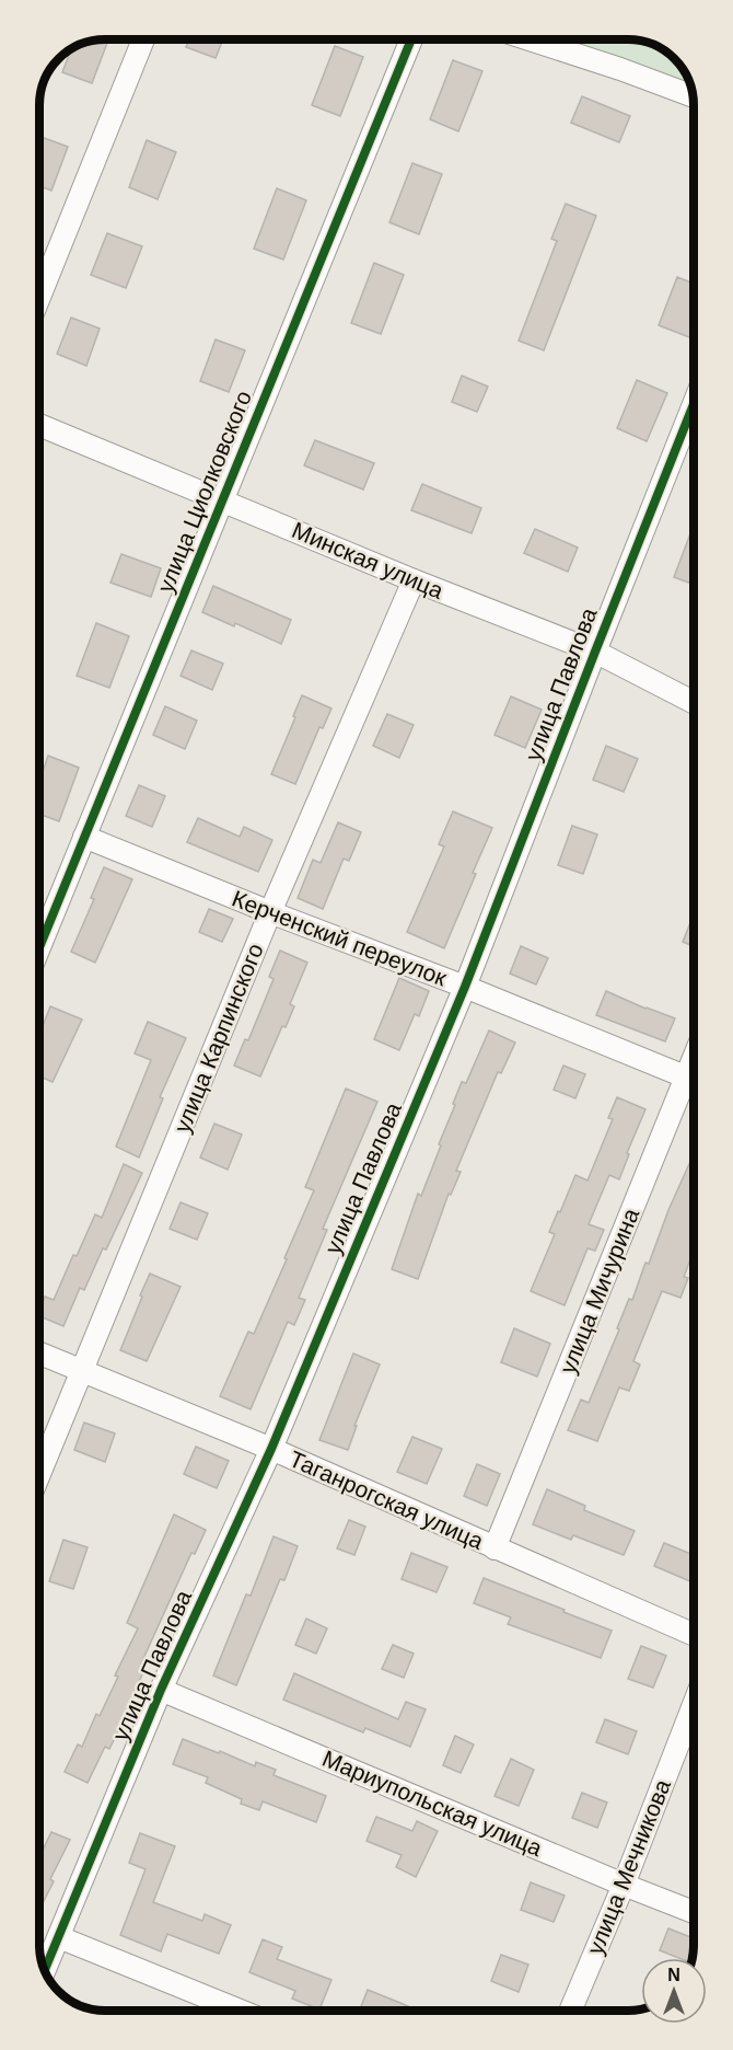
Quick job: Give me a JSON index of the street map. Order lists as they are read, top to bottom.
{
  "streets": {
    "street": [
      "улица Циолковского",
      "Минская улица",
      "улица Павлова",
      "Керченский переулок",
      "улица Карпинского",
      "улица Мичурина",
      "Таганрогская улица",
      "Мариупольская улица",
      "улица Мечникова"
    ]
  },
  "crossings": [
    ["улица Циолковского", "Минская улица"],
    ["улица Циолковского", "Керченский переулок"],
    ["Минская улица", "улица Павлова"],
    ["Минская улица", "улица Карпинского"],
    ["улица Павлова", "Керченский переулок"],
    ["улица Павлова", "Таганрогская улица"],
    ["улица Павлова", "Мариупольская улица"],
    ["Керченский переулок", "улица Карпинского"],
    ["улица Карпинского", "Таганрогская улица"],
    ["улица Мичурина", "Таганрогская улица"],
    ["Мариупольская улица", "улица Мечникова"]
  ],
  "north": "top"
}
